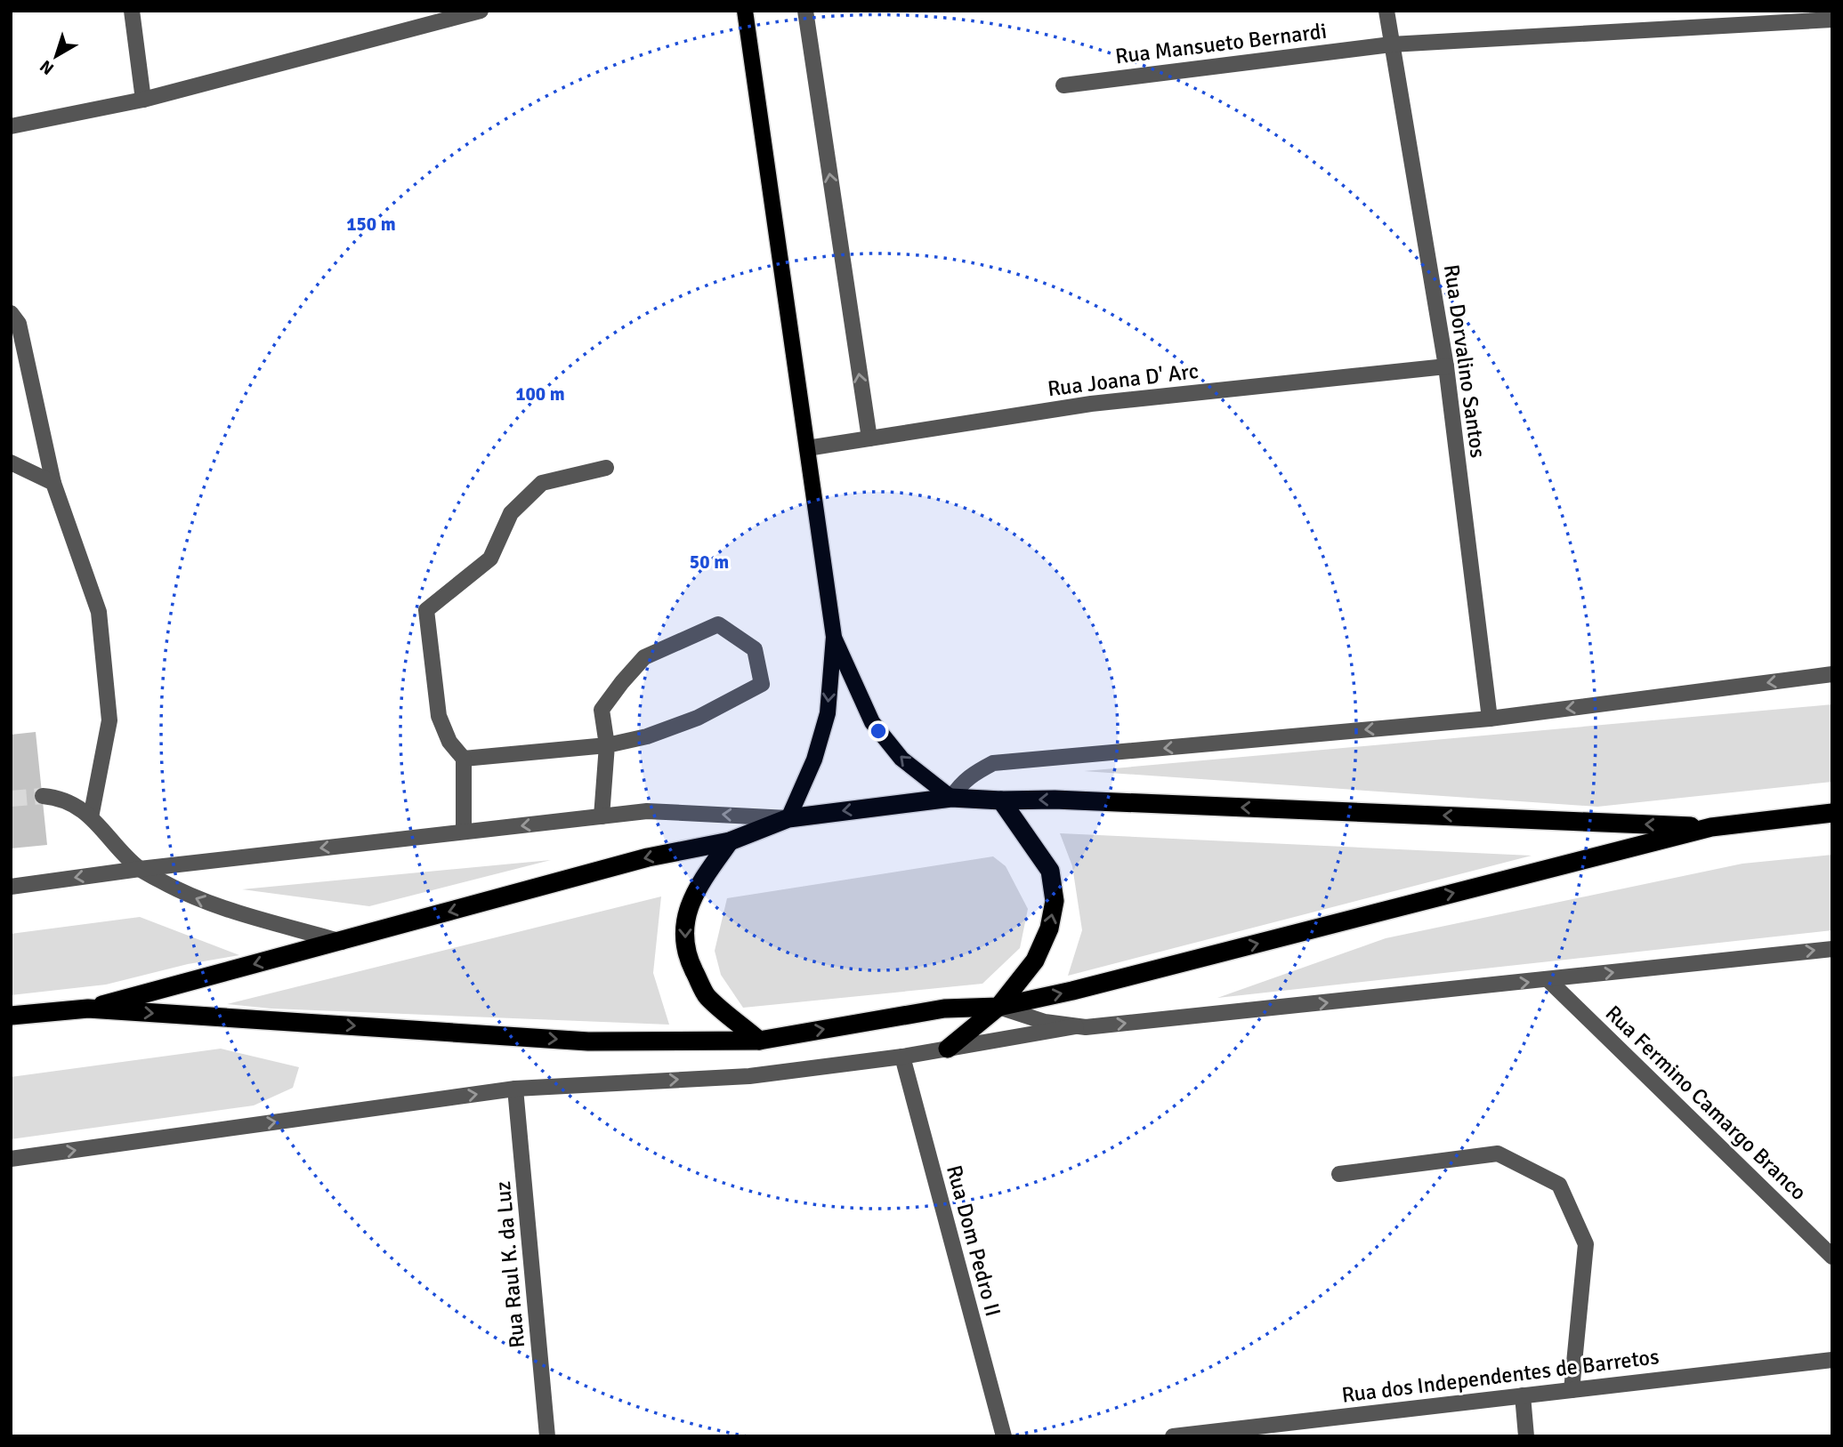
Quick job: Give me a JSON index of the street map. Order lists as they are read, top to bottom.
{
  "streets": {
    "street": [
      "Rua Mansueto Bernardi",
      "Rua Dorvalino Santos",
      "Rua Joana D' Arc",
      "Rua Fermino Camargo Branco",
      "Rua Dom Pedro II",
      "Rua Raul K. da Luz",
      "Rua dos Independentes de Barretos"
    ]
  },
  "crossings": [
    ["Rua Mansueto Bernardi", "Rua Dorvalino Santos"],
    ["Rua Dorvalino Santos", "Rua Joana D' Arc"]
  ],
  "north": "bottom left",
  "rings": ["150 m", "100 m", "50 m"]
}
